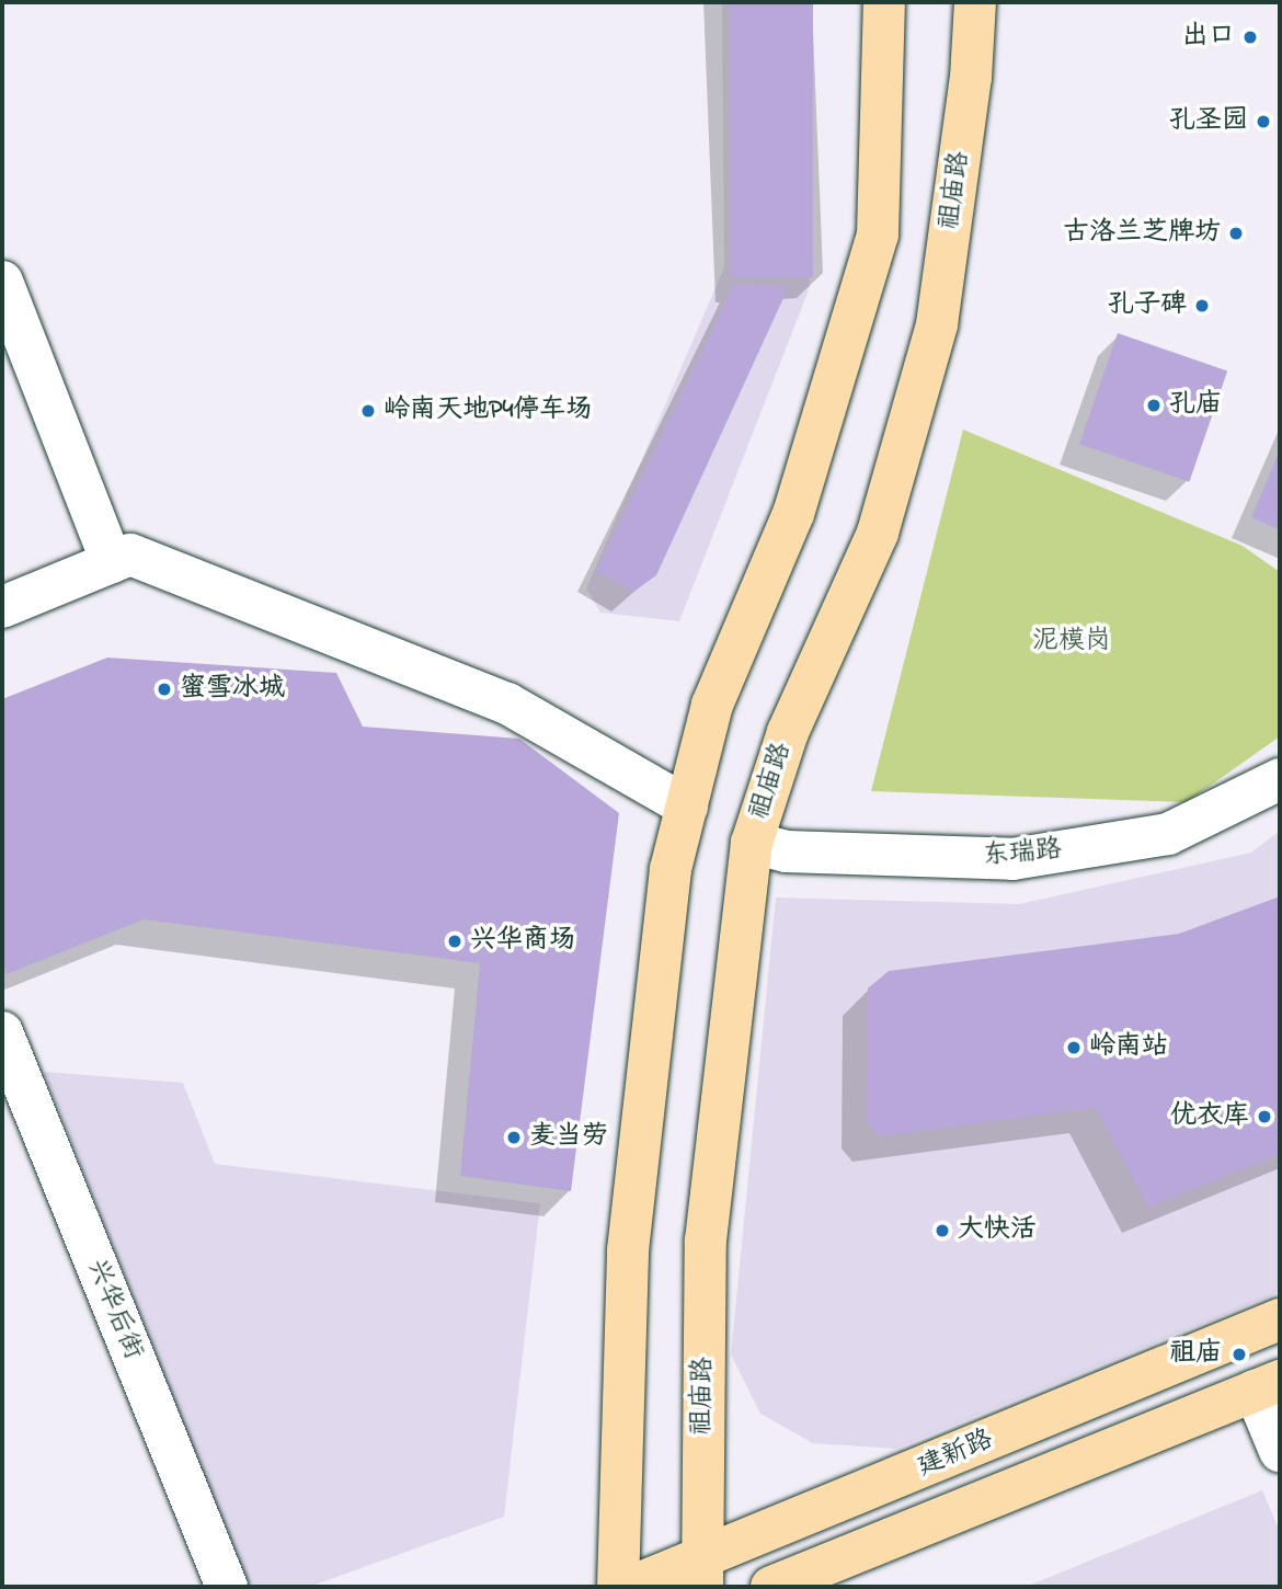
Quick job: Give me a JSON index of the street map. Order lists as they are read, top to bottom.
{
  "streets": {
    "main road": ["祖庙路", "建新路"],
    "street": ["东瑞路", "兴华后街"]
  },
  "crossings": [
    ["祖庙路", "东瑞路"],
    ["祖庙路", "建新路"]
  ],
  "parks": ["泥模岗"],
  "places": [
    "出口",
    "孔圣园",
    "古洛兰芝牌坊",
    "孔子碑",
    "孔庙",
    "岭南天地P4停车场",
    "蜜雪冰城",
    "兴华商场",
    "岭南站",
    "优衣库",
    "麦当劳",
    "大快活",
    "祖庙"
  ]
}
